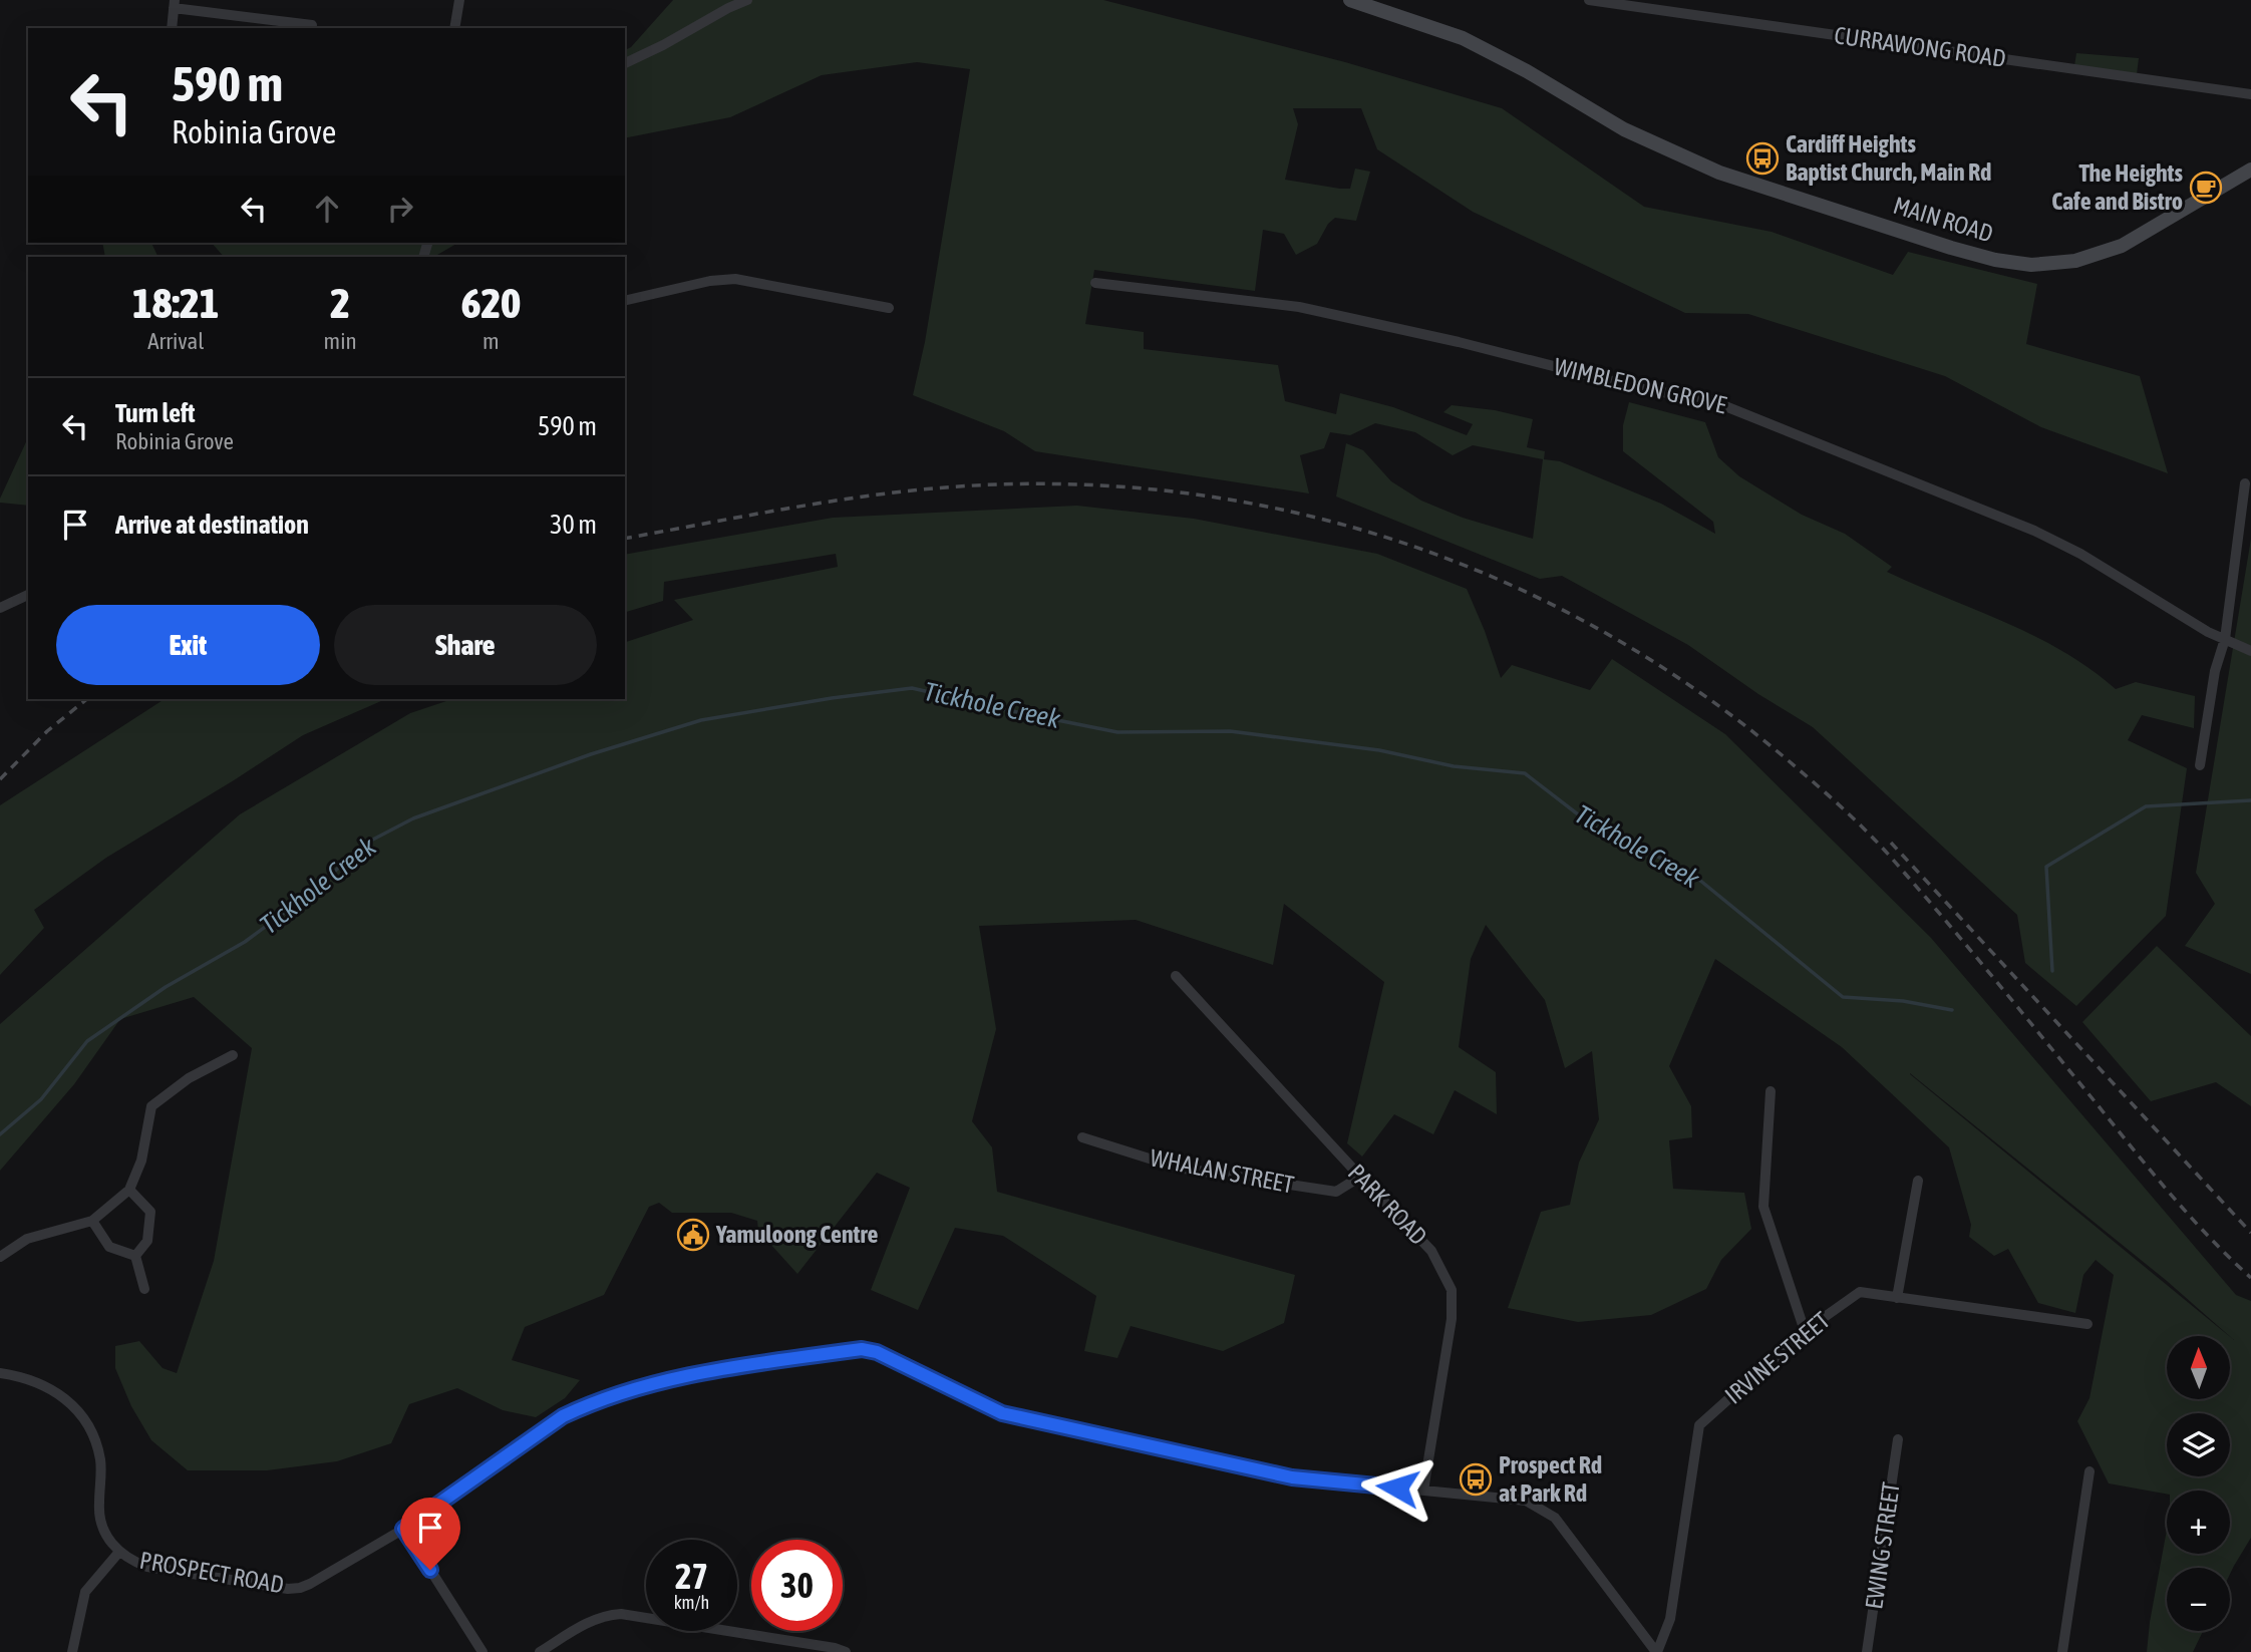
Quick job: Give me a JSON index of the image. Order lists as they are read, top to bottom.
{
  "streets": {
    "main road": ["MAIN ROAD"],
    "street": [
      "CURRAWONG ROAD",
      "WIMBLEDON GROVE",
      "WHALAN STREET",
      "PARK ROAD",
      "IRVINE STREET",
      "EWING STREET",
      "PROSPECT ROAD"
    ]
  },
  "crossings": [
    ["WHALAN STREET", "PARK ROAD"],
    ["PARK ROAD", "PROSPECT ROAD"],
    ["IRVINE STREET", "PROSPECT ROAD"]
  ],
  "water": ["Tickhole Creek"],
  "places": {
    "bus stop": ["Cardiff Heights Baptist Church, Main Rd", "Prospect Rd at Park Rd"],
    "cafe": ["The Heights Cafe and Bistro"],
    "public building": ["Yamuloong Centre"]
  },
  "north": "top",
  "page": {
    "turn": ["590 m", "Robinia Grove"],
    "eta": [
      "18:21",
      "Arrival",
      "2",
      "min",
      "620",
      "m"
    ],
    "list": [
      {
        "name": "Turn left",
        "note": "Robinia Grove",
        "value": "590 m"
      },
      {
        "name": "Arrive at destination",
        "value": "30 m"
      }
    ],
    "buttons": ["Exit", "Share"],
    "map_buttons": ["+", "−"],
    "speed": "27 km/h",
    "limit": "30"
  }
}
